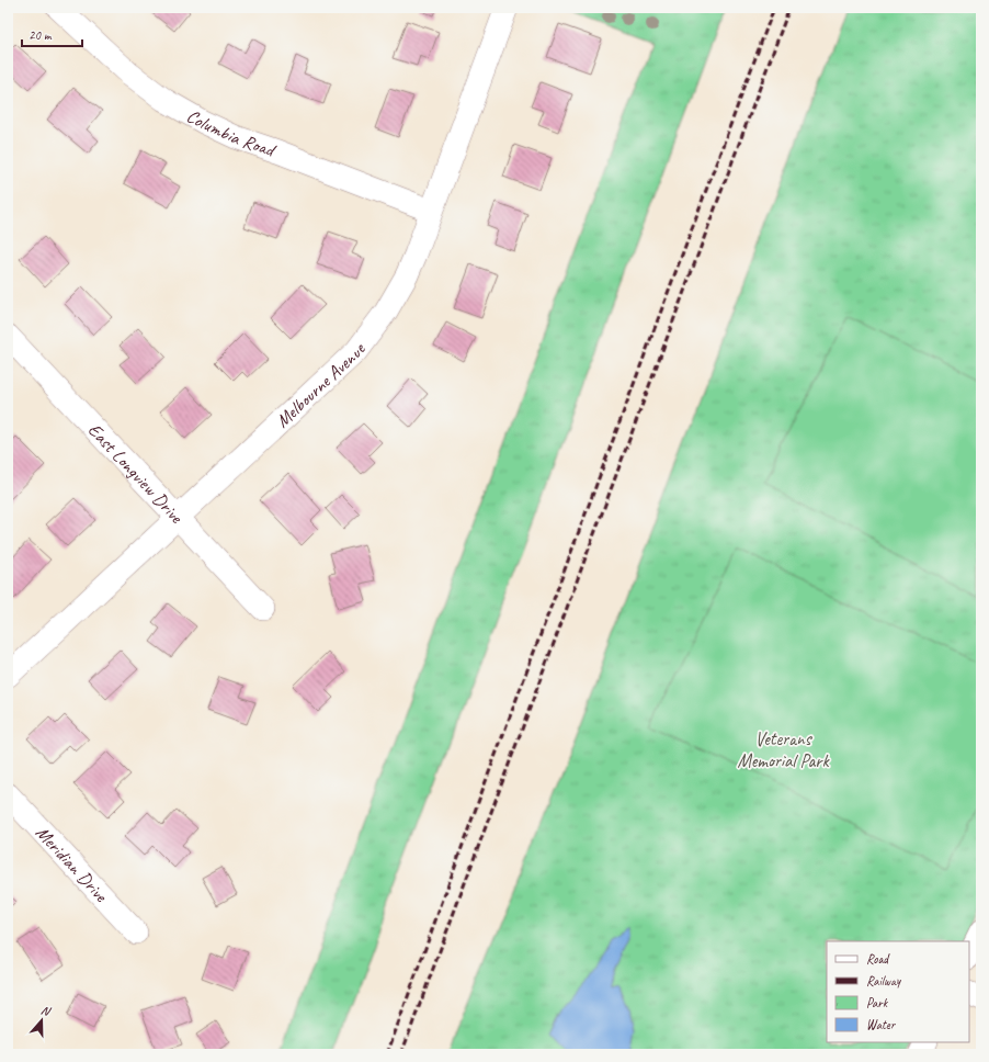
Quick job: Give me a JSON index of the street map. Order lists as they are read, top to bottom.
{
  "streets": {
    "street": [
      "Columbia Road",
      "Melbourne Avenue",
      "East Longview Drive",
      "Meridian Drive"
    ]
  },
  "crossings": [
    ["Columbia Road", "Melbourne Avenue"],
    ["Melbourne Avenue", "East Longview Drive"]
  ],
  "parks": ["Veterans Memorial Park"],
  "legend": [
    "Road",
    "Railway",
    "Park",
    "Water"
  ],
  "scale_bar": "20 m",
  "north": "top"
}
